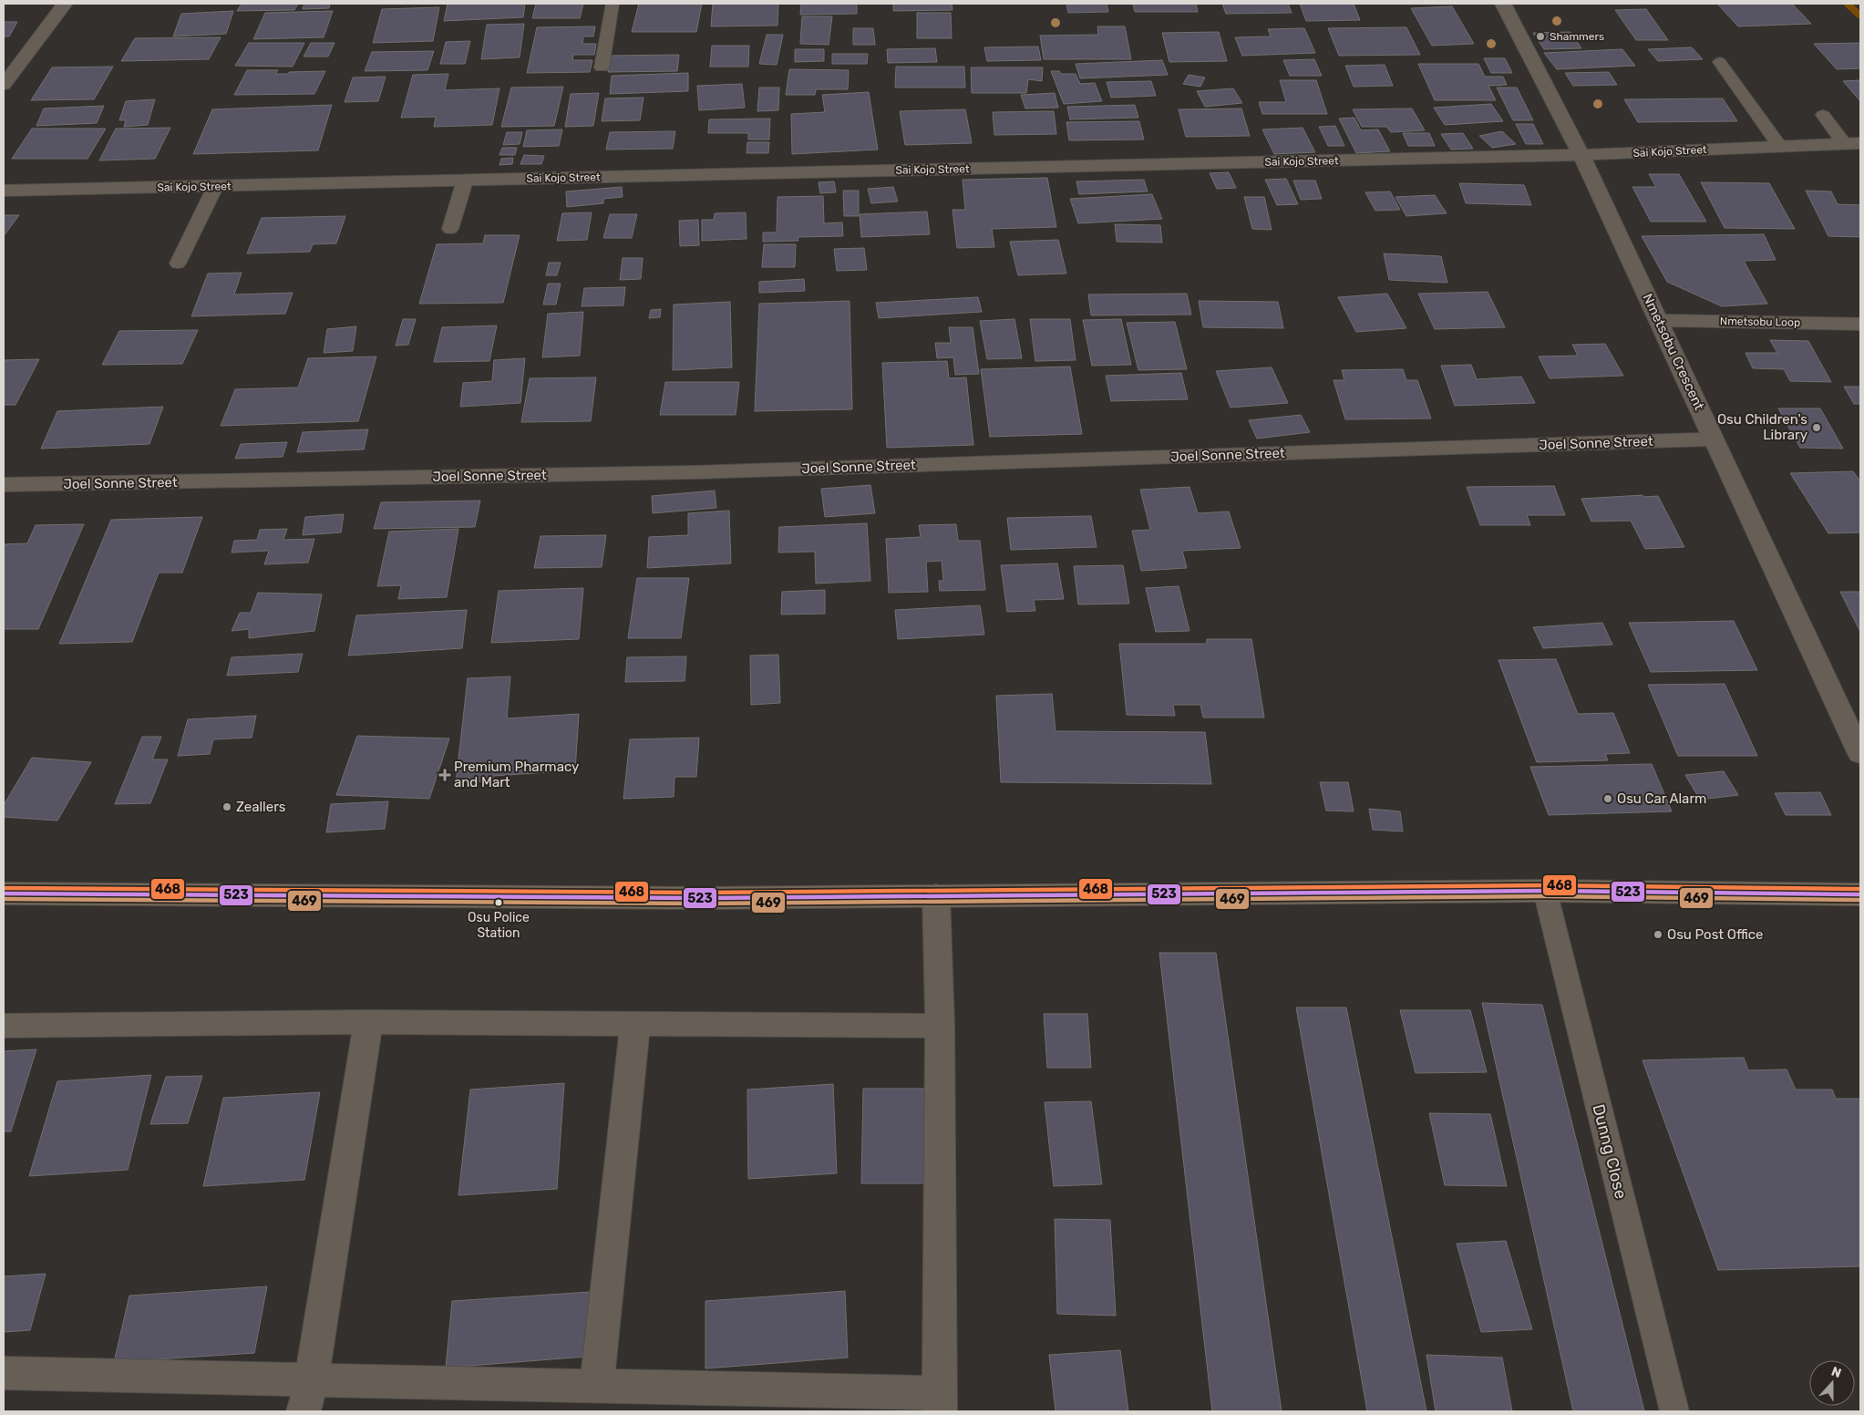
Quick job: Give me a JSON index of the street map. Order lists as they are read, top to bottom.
{
  "streets": {
    "street": [
      "Sai Kojo Street",
      "Nmetsobu Loop",
      "Nmetsobu Crescent",
      "Joel Sonne Street"
    ],
    "lane": ["Dunng Close"]
  },
  "crossings": [
    ["Sai Kojo Street", "Nmetsobu Crescent"],
    ["Nmetsobu Loop", "Nmetsobu Crescent"],
    ["Nmetsobu Crescent", "Joel Sonne Street"]
  ],
  "places": {
    "other": [
      "Shammers",
      "Osu Children's Library",
      "Osu Car Alarm",
      "Zeallers",
      "Osu Police Station",
      "Osu Post Office"
    ],
    "health": ["Premium Pharmacy and Mart"]
  },
  "lines": ["transit line 468", "transit line 523", "transit line 469"],
  "north": "top"
}
